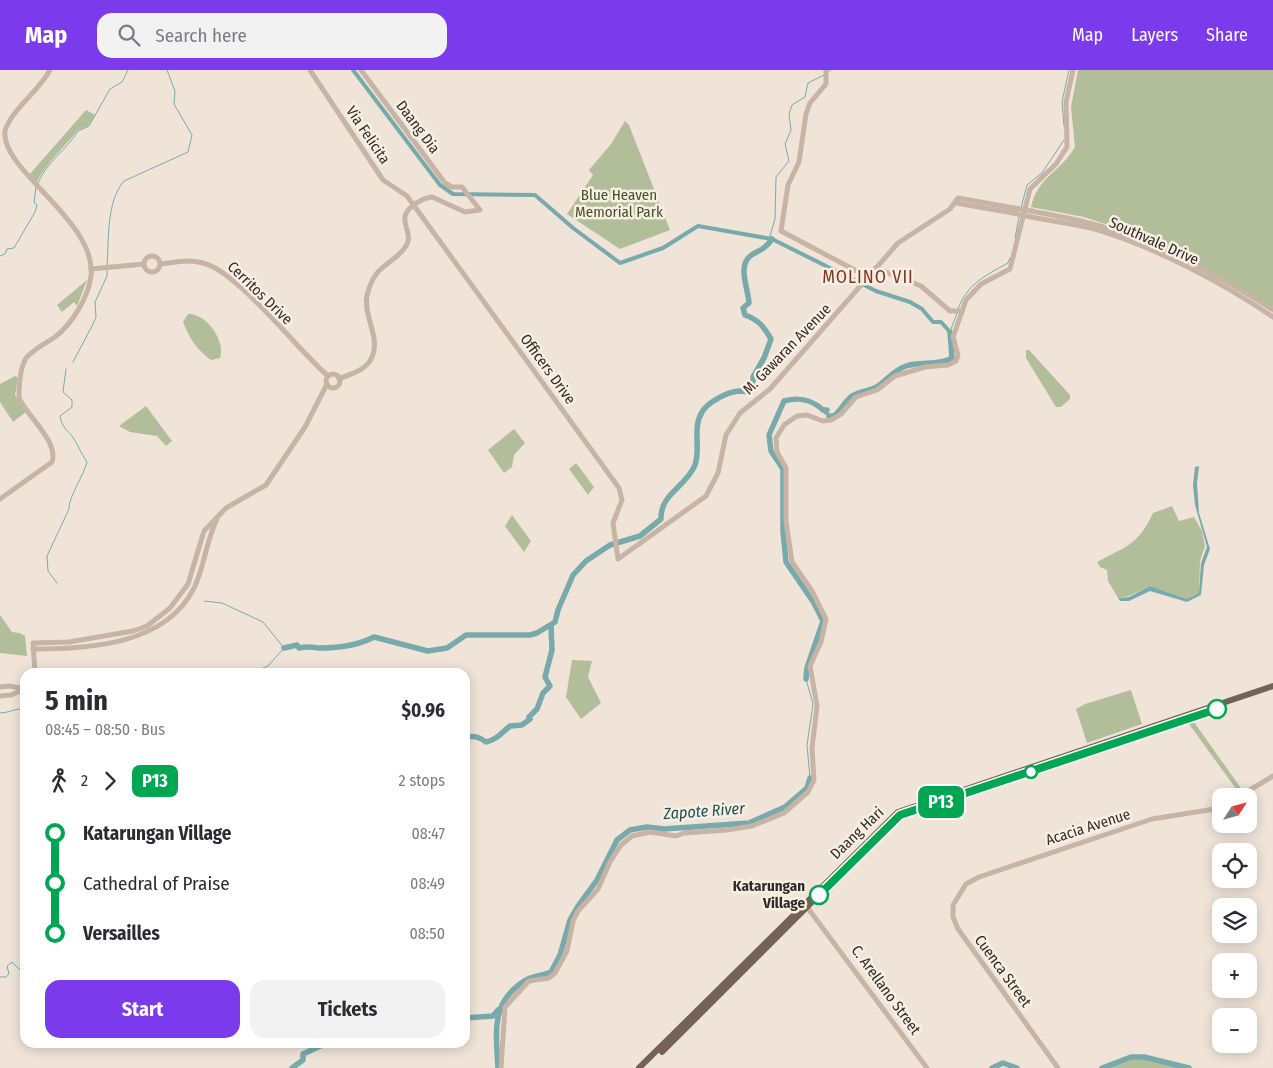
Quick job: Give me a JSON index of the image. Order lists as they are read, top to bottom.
{
  "streets": {
    "main road": ["Daang Hari"],
    "street": [
      "Daang Dia",
      "Via Felicita",
      "Southvale Drive",
      "Cerritos Drive",
      "M. Gawaran Avenue",
      "Officers Drive",
      "Acacia Avenue",
      "Cuenca Street",
      "C. Arellano Street"
    ]
  },
  "crossings": [
    ["Daang Dia", "Via Felicita"],
    ["Daang Dia", "Officers Drive"],
    ["Via Felicita", "Officers Drive"],
    ["Southvale Drive", "M. Gawaran Avenue"],
    ["M. Gawaran Avenue", "Officers Drive"],
    ["Acacia Avenue", "Cuenca Street"],
    ["Daang Hari", "C. Arellano Street"]
  ],
  "districts": ["MOLINO VII"],
  "water": ["Zapote River"],
  "parks": ["Blue Heaven Memorial Park"],
  "places": ["Katarungan Village"],
  "lines": ["bus line P13"],
  "north": "top right",
  "page": {
    "header": "Map",
    "search": "Search here",
    "nav": ["Map", "Layers", "Share"],
    "on_map": "P13",
    "heading": ["5 min", "08:45 – 08:50 · Bus", "$0.96"],
    "legs": ["2", "P13", "2 stops"],
    "map_buttons": ["+", "−"],
    "list": [
      {
        "name": "Katarungan Village",
        "value": "08:47"
      },
      {
        "name": "Cathedral of Praise",
        "value": "08:49"
      },
      {
        "name": "Versailles",
        "value": "08:50"
      }
    ],
    "buttons": ["Start", "Tickets"]
  }
}
